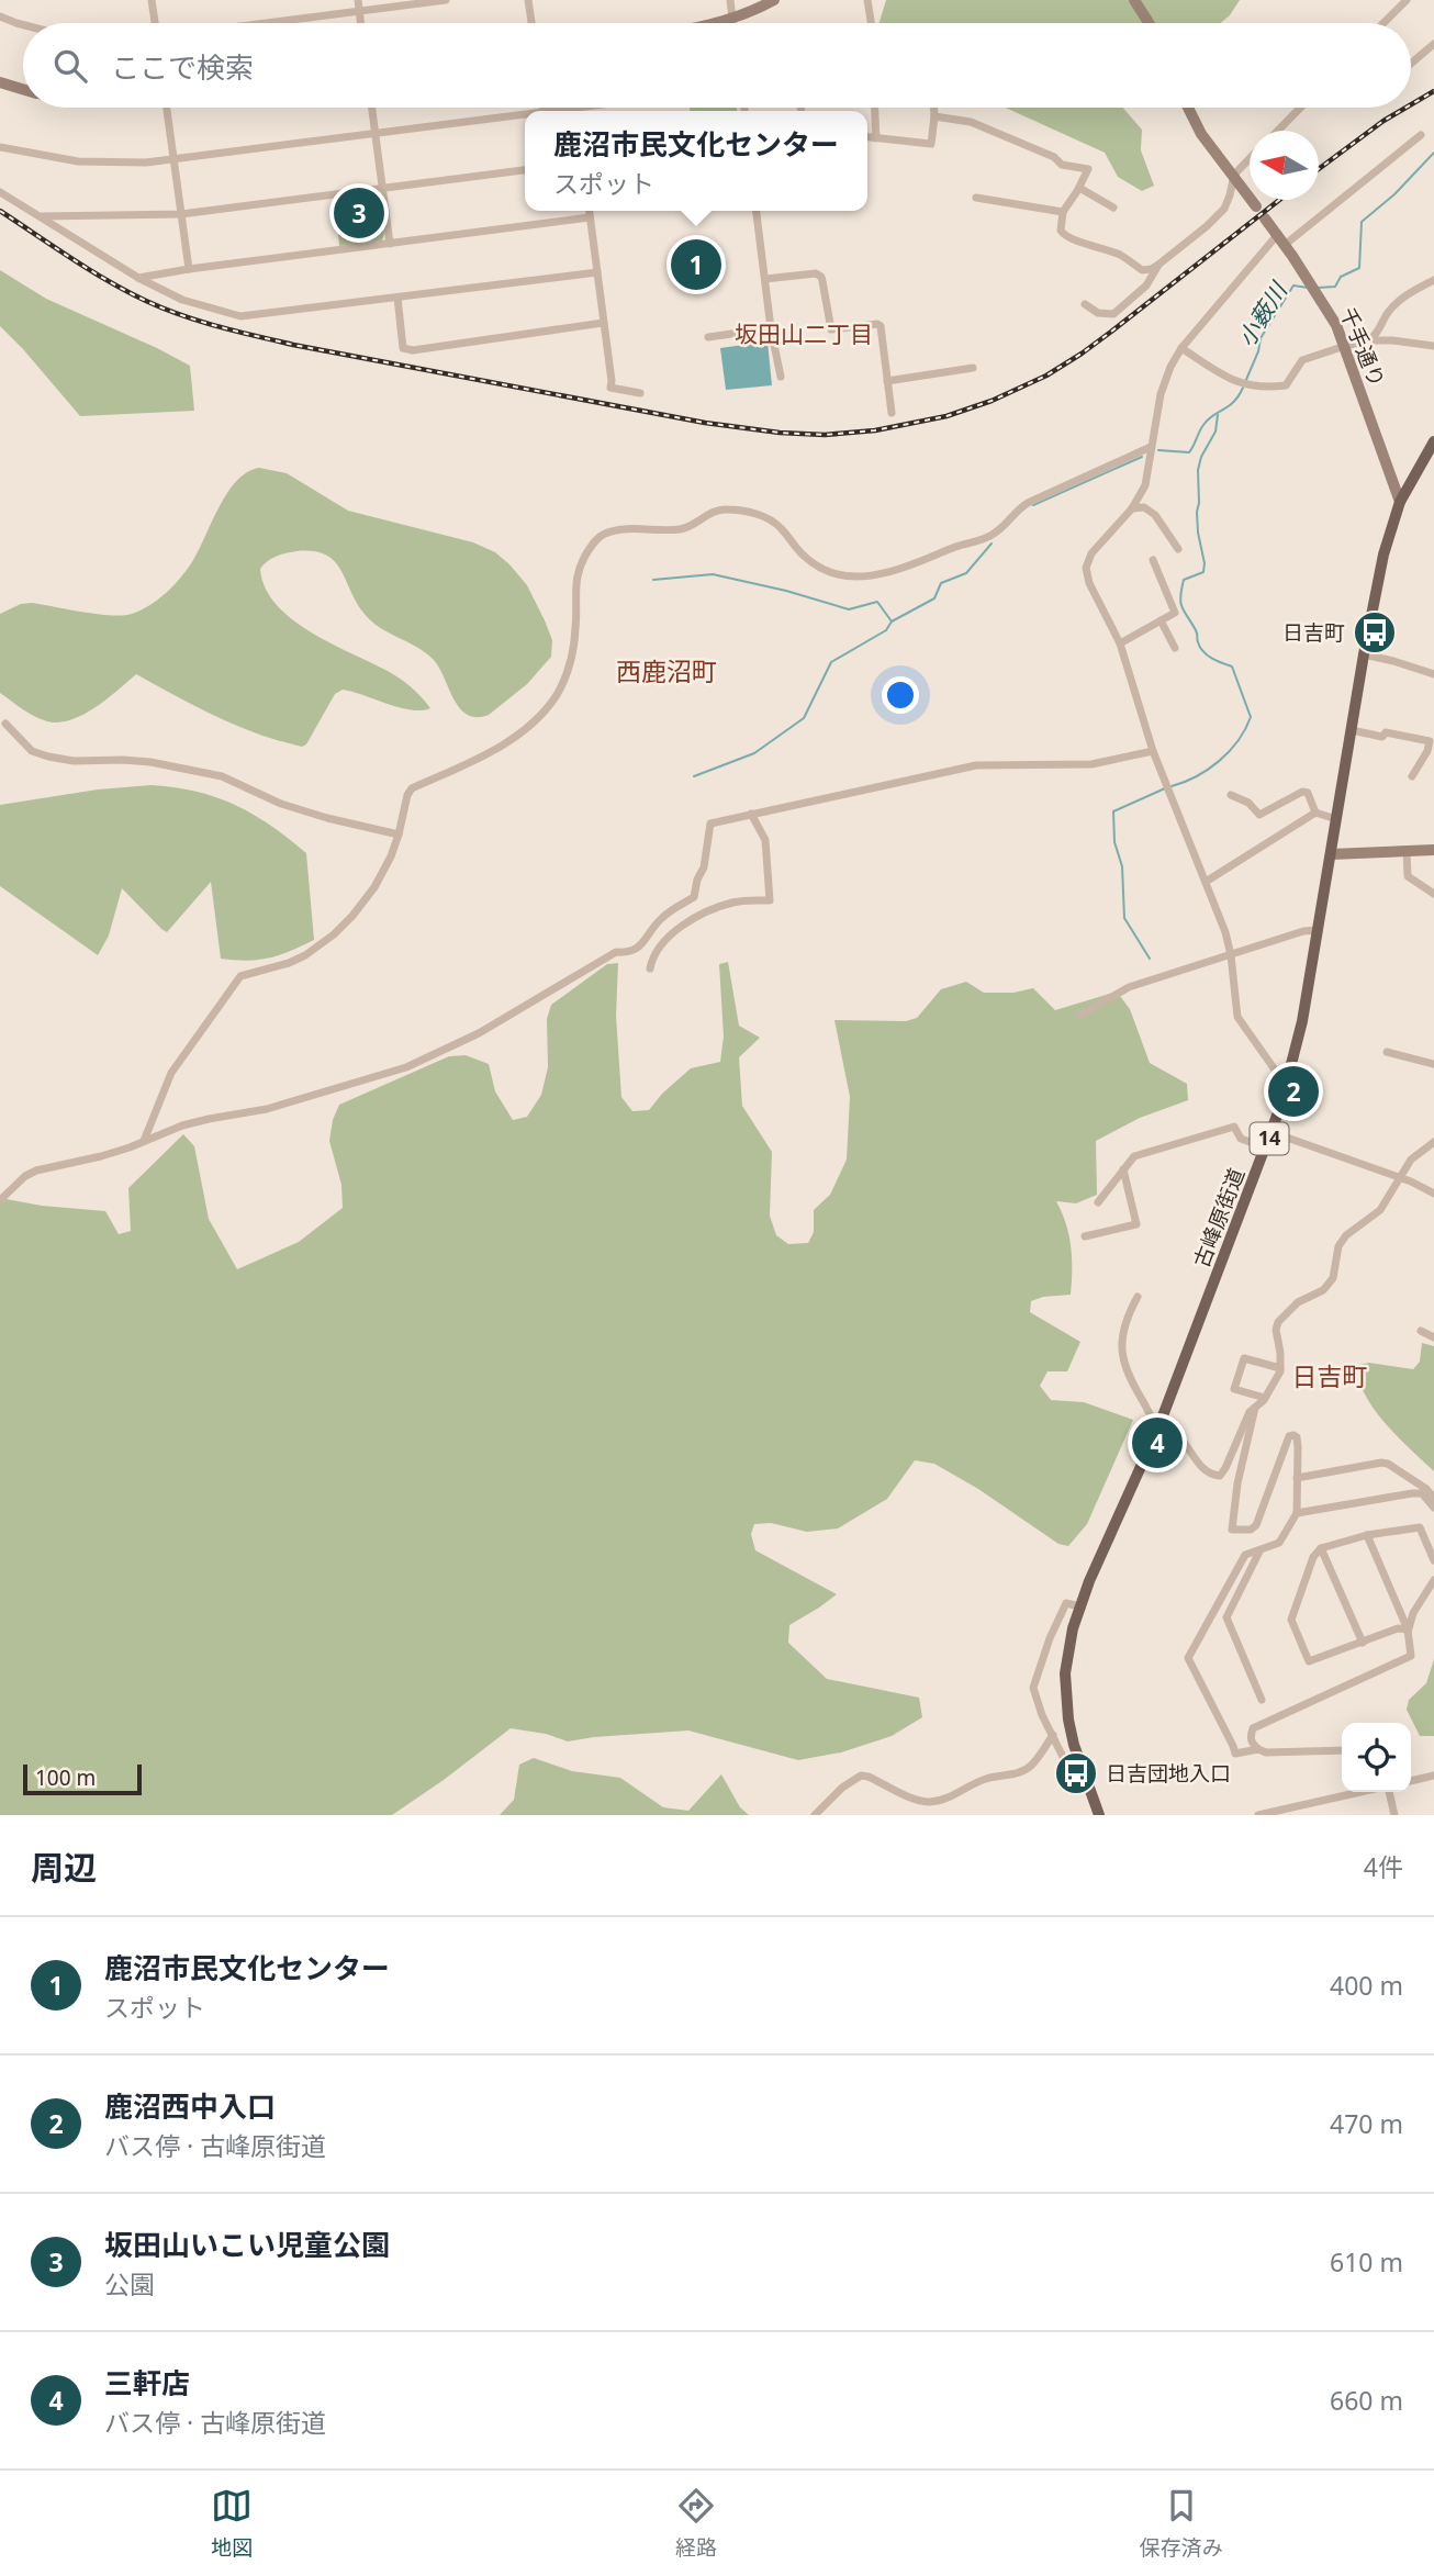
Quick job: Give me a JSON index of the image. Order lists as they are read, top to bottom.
{
  "streets": {
    "main road": ["14", "古峰原街道"],
    "street": ["千手通り"]
  },
  "crossings": [
    ["千手通り", "古峰原街道"]
  ],
  "districts": ["坂田山二丁目", "西鹿沼町", "日吉町"],
  "water": ["小薮川"],
  "places": {
    "bus stop": ["日吉町", "日吉団地入口"]
  },
  "scale_bar": "100 m",
  "north": "left",
  "page": {
    "search": "ここで検索",
    "popup": ["鹿沼市民文化センター", "スポット"],
    "pins": [
      "3",
      "1",
      "2",
      "4"
    ],
    "scale": "100 m",
    "heading": ["周辺", "4件"],
    "list": [
      {
        "mark": "1",
        "name": "鹿沼市民文化センター",
        "note": "スポット",
        "value": "400 m"
      },
      {
        "mark": "2",
        "name": "鹿沼西中入口",
        "note": "バス停 · 古峰原街道",
        "value": "470 m"
      },
      {
        "mark": "3",
        "name": "坂田山いこい児童公園",
        "note": "公園",
        "value": "610 m"
      },
      {
        "mark": "4",
        "name": "三軒店",
        "note": "バス停 · 古峰原街道",
        "value": "660 m"
      }
    ],
    "nav": ["地図", "経路", "保存済み"]
  }
}
